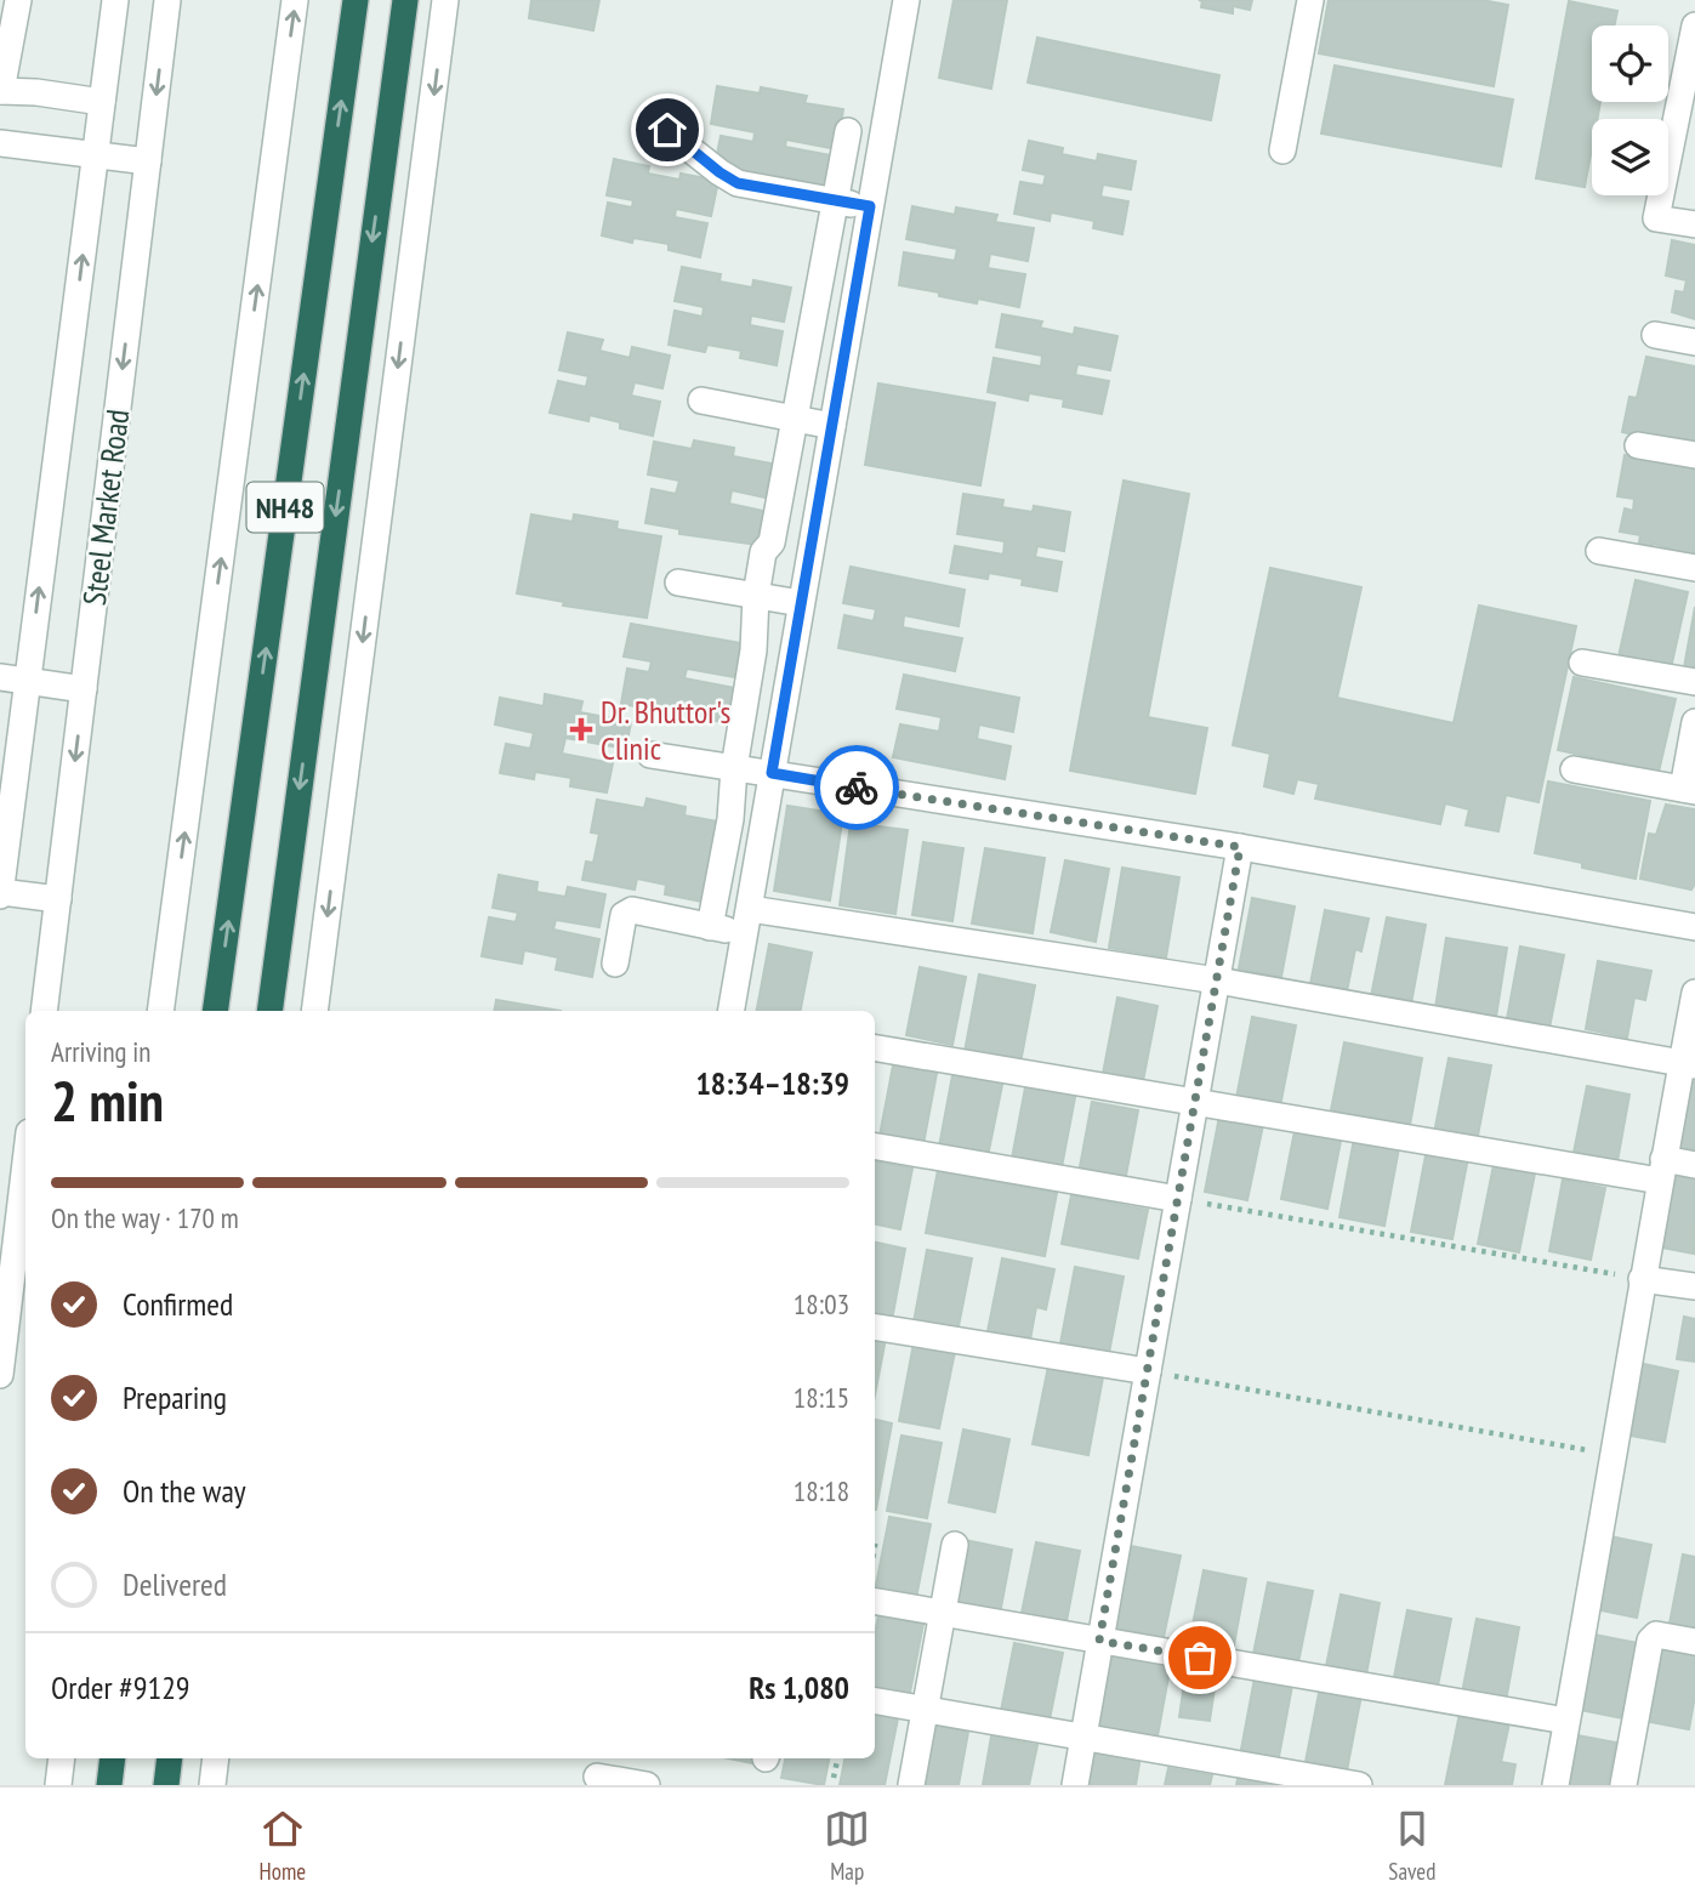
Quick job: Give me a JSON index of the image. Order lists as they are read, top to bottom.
{
  "streets": {
    "highway": ["NH48"],
    "street": ["Steel Market Road"]
  },
  "places": {
    "health": ["Dr. Bhuttor's Clinic"]
  },
  "page": {
    "heading": ["2 min", "Arriving in", "18:34–18:39"],
    "panel": ["Order #9129", "Rs 1,080"],
    "bar": "On the way · 170 m",
    "list": [
      ["Confirmed", "18:03"],
      ["Preparing", "18:15"],
      ["On the way", "18:18"],
      "Delivered"
    ],
    "tabs": ["Home", "Map", "Saved"]
  }
}
